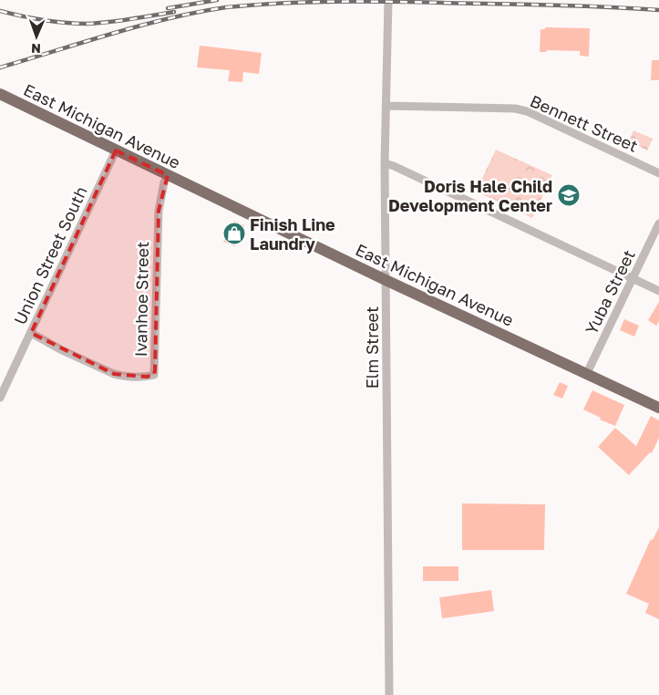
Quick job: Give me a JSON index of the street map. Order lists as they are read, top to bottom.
{
  "streets": {
    "highway": ["East Michigan Avenue"],
    "street": [
      "Bennett Street",
      "Union Street South",
      "Yuba Street",
      "Ivanhoe Street",
      "Elm Street"
    ]
  },
  "crossings": [
    ["Bennett Street", "Elm Street"],
    ["East Michigan Avenue", "Union Street South"],
    ["East Michigan Avenue", "Yuba Street"],
    ["East Michigan Avenue", "Ivanhoe Street"],
    ["East Michigan Avenue", "Elm Street"],
    ["Union Street South", "Ivanhoe Street"]
  ],
  "places": {
    "school or university": ["Doris Hale Child Development Center"],
    "shop": ["Finish Line Laundry"]
  },
  "north": "bottom"
}
